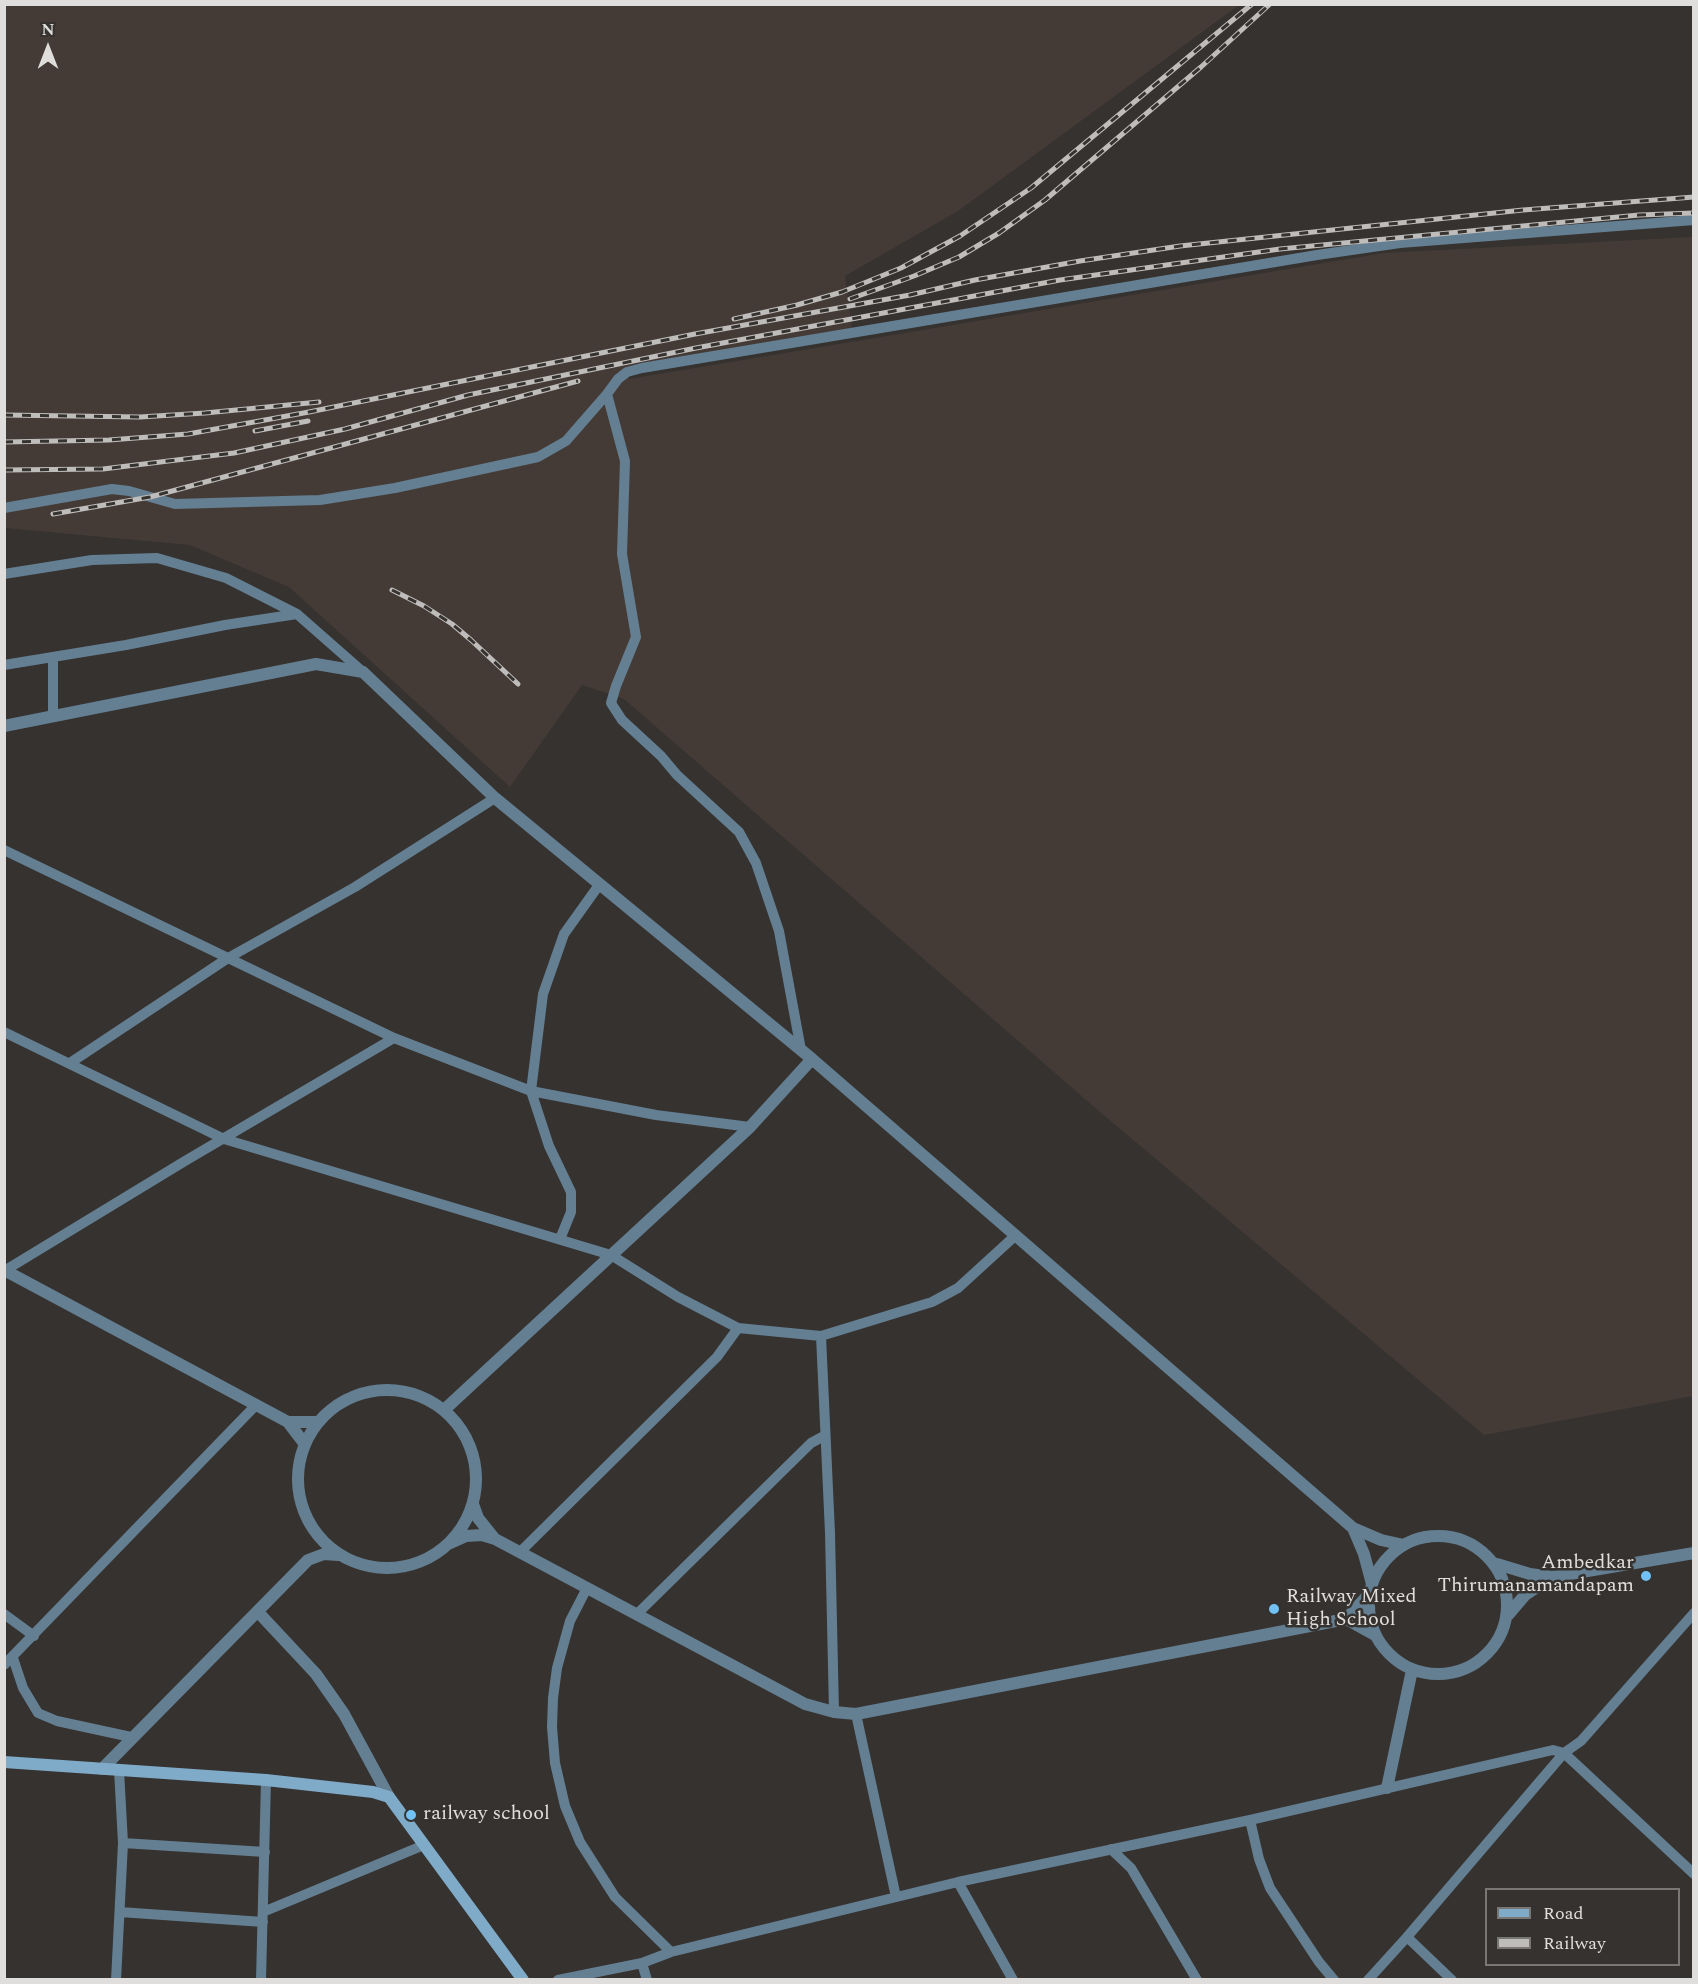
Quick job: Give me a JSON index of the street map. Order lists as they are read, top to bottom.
{
  "places": ["Ambedkar Thirumanamandapam", "Railway Mixed High School", "railway school"],
  "legend": ["Road", "Railway"],
  "north": "top"
}
